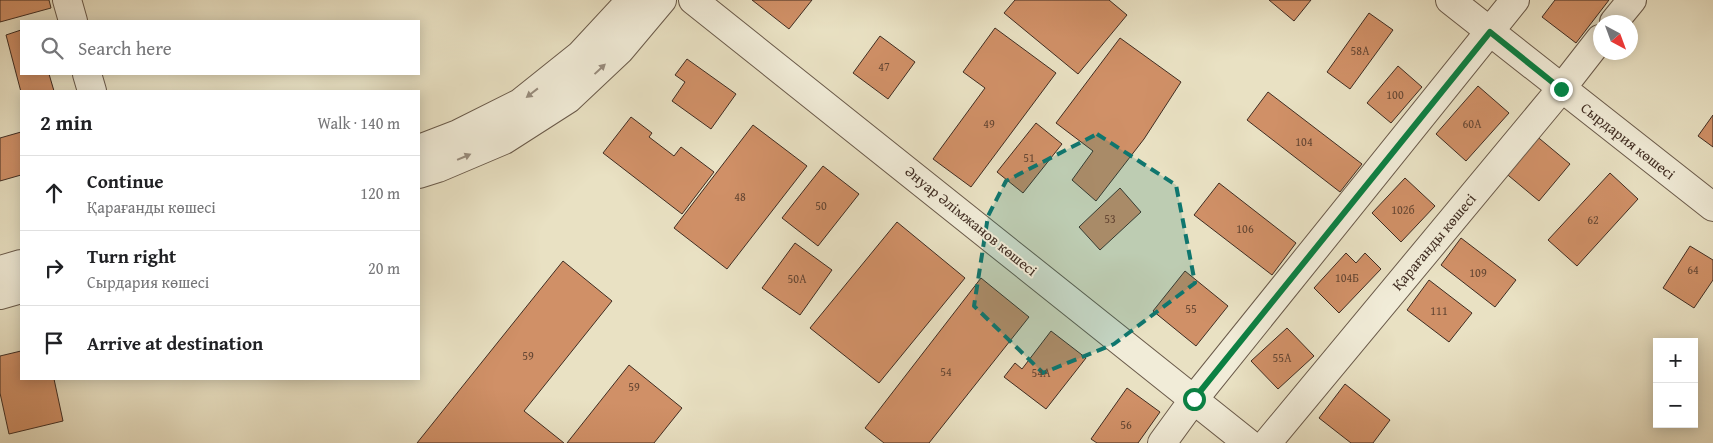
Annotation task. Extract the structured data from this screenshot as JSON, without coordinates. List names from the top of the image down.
{
  "streets": {
    "street": ["Сырдария көшесі", "Әнуар Әлімжанов көшесі", "Қарағанды көшесі"]
  },
  "crossings": [
    ["Сырдария көшесі", "Қарағанды көшесі"]
  ],
  "house_numbers": [
    "58А",
    "47",
    "100",
    "49",
    "60А",
    "104",
    "51",
    "48",
    "50",
    "102б",
    "53",
    "62",
    "106",
    "64",
    "109",
    "104Б",
    "50А",
    "55",
    "111",
    "59",
    "55А",
    "54",
    "54А",
    "59",
    "56"
  ],
  "north": "bottom right",
  "page": {
    "search": "Search here",
    "heading": ["2 min", "Walk · 140 m"],
    "list": [
      ["Continue", "Қарағанды көшесі", "120 m"],
      ["Turn right", "Сырдария көшесі", "20 m"],
      "Arrive at destination"
    ],
    "map_buttons": ["+", "−"]
  }
}
